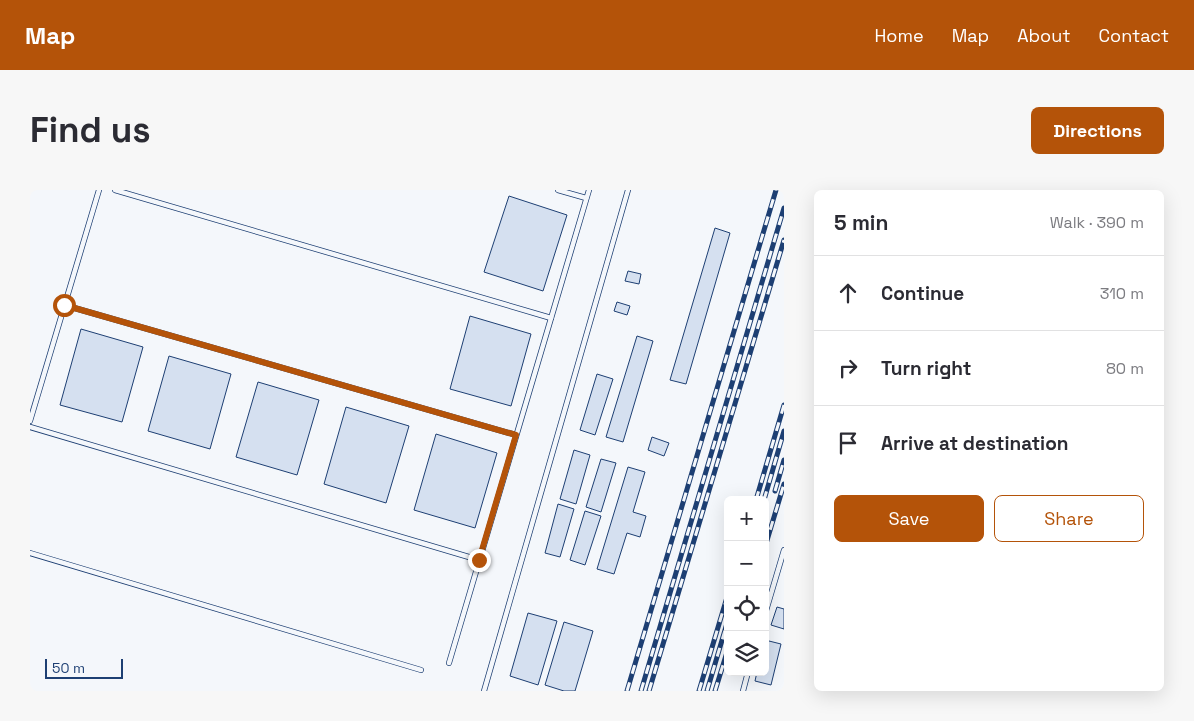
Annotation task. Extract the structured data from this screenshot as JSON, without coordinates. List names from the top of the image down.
{
  "scale_bar": "50 m",
  "page": {
    "header": "Map",
    "nav": [
      "Home",
      "Map",
      "About",
      "Contact"
    ],
    "buttons": [
      "Directions",
      ["Save", "Share"]
    ],
    "title": "Find us",
    "heading": ["5 min", "Walk · 390 m"],
    "list": [
      ["Continue", "310 m"],
      ["Turn right", "80 m"],
      "Arrive at destination"
    ],
    "map_buttons": ["+", "−"],
    "scale": "50 m"
  }
}
